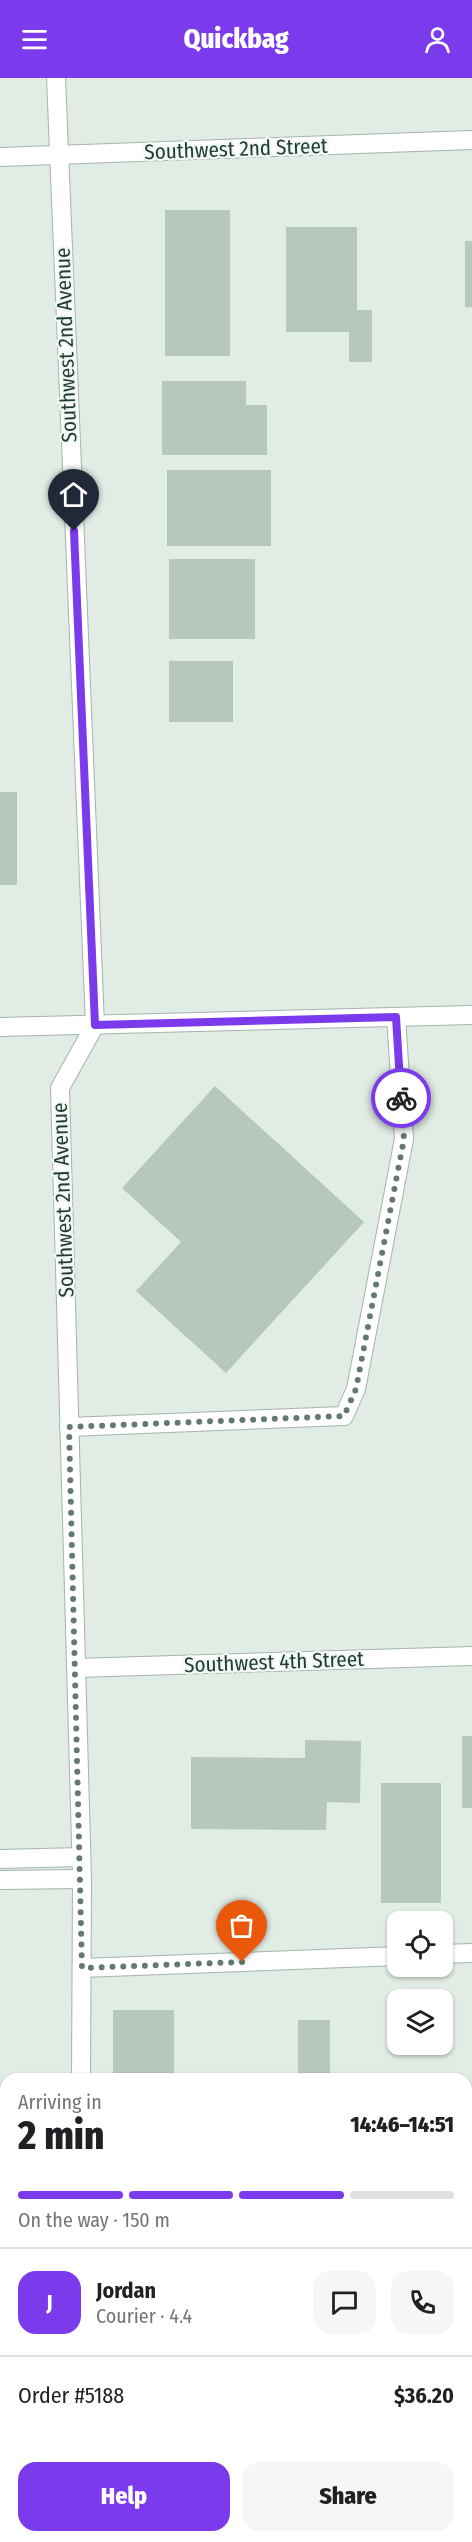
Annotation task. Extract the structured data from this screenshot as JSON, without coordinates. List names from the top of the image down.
{
  "streets": {
    "street": ["Southwest 2nd Street", "Southwest 2nd Avenue", "Southwest 4th Street"]
  },
  "crossings": [
    ["Southwest 2nd Street", "Southwest 2nd Avenue"],
    ["Southwest 2nd Avenue", "Southwest 4th Street"]
  ],
  "page": {
    "header": "Quickbag",
    "heading": ["2 min", "Arriving in", "14:46–14:51"],
    "panel": [
      "Jordan",
      "Courier · 4.4",
      "Order #5188",
      "$36.20"
    ],
    "bar": "On the way · 150 m",
    "round": "J",
    "buttons": ["Help", "Share"]
  }
}
